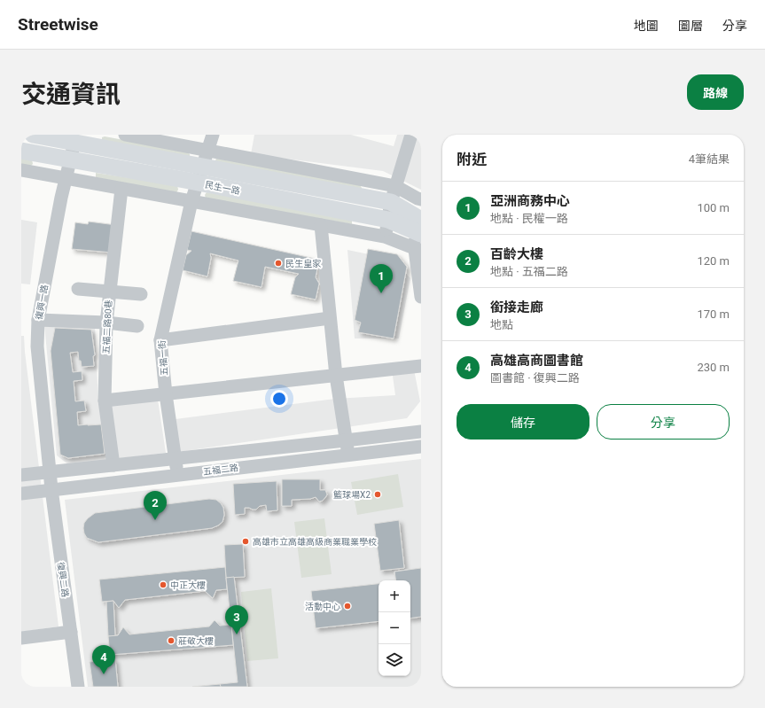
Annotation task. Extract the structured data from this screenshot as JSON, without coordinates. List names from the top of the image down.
{
  "streets": {
    "main road": ["民生一路"],
    "street": [
      "復興一路",
      "五福二路80巷",
      "五福一街",
      "五福二路",
      "復興二路"
    ]
  },
  "crossings": [
    ["民生一路", "復興一路"],
    ["民生一路", "五福一街"],
    ["復興一路", "五福二路"],
    ["復興一路", "復興二路"],
    ["五福二路80巷", "五福二路"],
    ["五福一街", "五福二路"],
    ["五福二路", "復興二路"]
  ],
  "places": [
    "民生皇家",
    "籃球場X2",
    "高雄市立高雄高級商業職業學校",
    "中正大樓",
    "活動中心",
    "莊敬大樓"
  ],
  "page": {
    "header": "Streetwise",
    "nav": ["地圖", "圖層", "分享"],
    "title": "交通資訊",
    "buttons": [
      "路線",
      ["儲存", "分享"]
    ],
    "heading": ["附近", "4筆結果"],
    "list": [
      {
        "mark": "1",
        "name": "亞洲商務中心",
        "note": "地點 · 民權一路",
        "value": "100 m"
      },
      {
        "mark": "2",
        "name": "百齡大樓",
        "note": "地點 · 五福二路",
        "value": "120 m"
      },
      {
        "mark": "3",
        "name": "銜接走廊",
        "note": "地點",
        "value": "170 m"
      },
      {
        "mark": "4",
        "name": "高雄高商圖書館",
        "note": "圖書館 · 復興二路",
        "value": "230 m"
      }
    ],
    "pins": [
      "1",
      "2",
      "3",
      "4"
    ],
    "map_buttons": ["+", "−"]
  }
}
